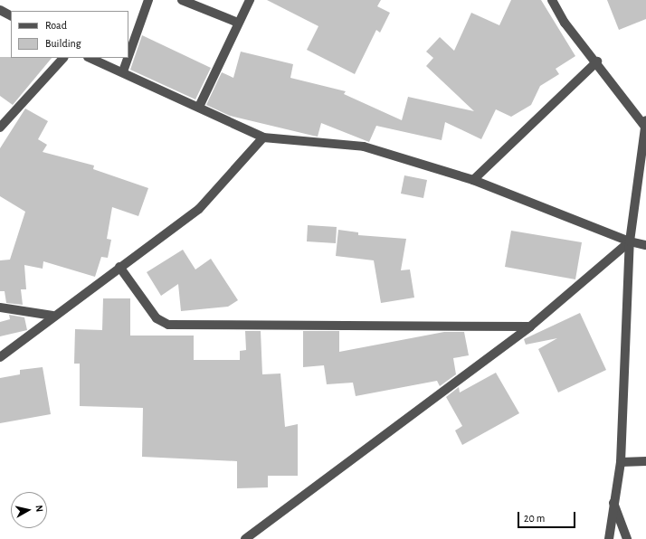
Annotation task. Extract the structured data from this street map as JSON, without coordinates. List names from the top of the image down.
{
  "legend": ["Road", "Building"],
  "scale_bar": "20 m",
  "north": "right"
}
